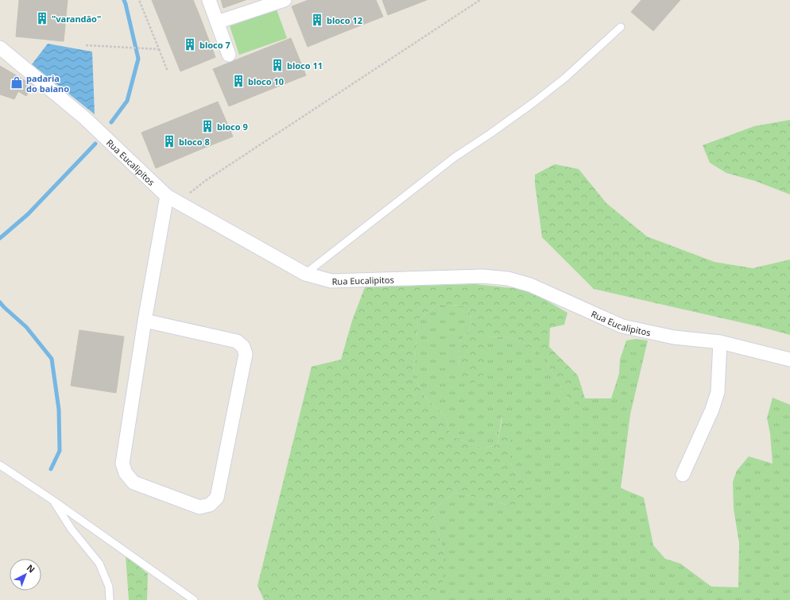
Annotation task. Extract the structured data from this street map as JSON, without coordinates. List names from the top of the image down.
{
  "streets": {
    "street": ["Rua Eucalipitos"]
  },
  "places": {
    "building": [
      "\"varandão\"",
      "bloco 12",
      "bloco 7",
      "bloco 11",
      "bloco 10",
      "bloco 9",
      "bloco 8"
    ],
    "shop": ["padaria do baiano"]
  },
  "north": "top right"
}
